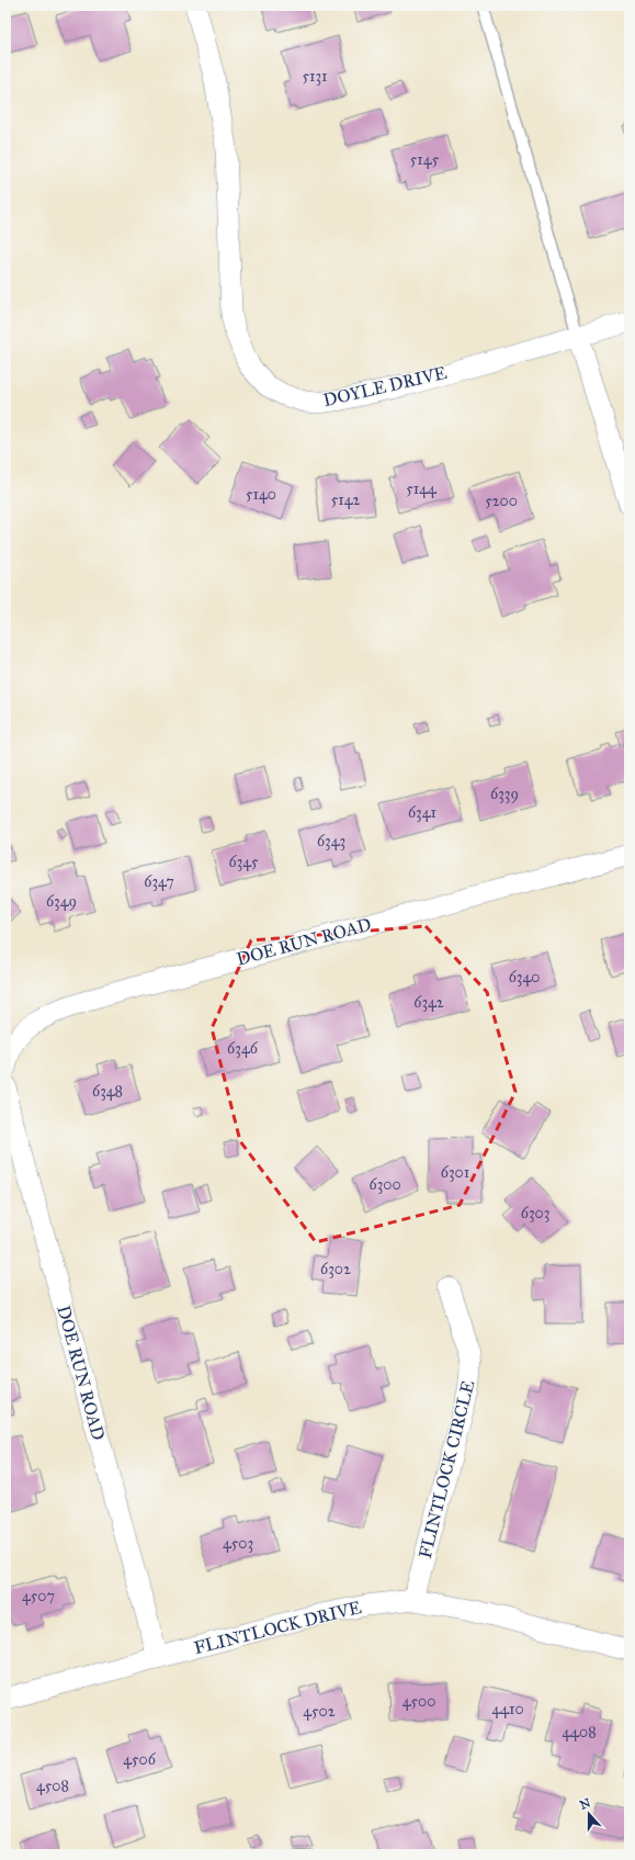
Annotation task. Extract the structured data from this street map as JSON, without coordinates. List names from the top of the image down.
{
  "streets": {
    "street": [
      "DOYLE DRIVE",
      "DOE RUN ROAD",
      "FLINTLOCK CIRCLE",
      "FLINTLOCK DRIVE"
    ]
  },
  "crossings": [
    ["DOE RUN ROAD", "FLINTLOCK DRIVE"],
    ["FLINTLOCK CIRCLE", "FLINTLOCK DRIVE"]
  ],
  "house_numbers": [
    "5131",
    "5145",
    "5144",
    "5140",
    "5142",
    "5200",
    "6339",
    "6341",
    "6343",
    "6345",
    "6347",
    "6349",
    "6340",
    "6342",
    "6346",
    "6348",
    "6301",
    "6300",
    "6303",
    "6302",
    "4503",
    "4507",
    "4500",
    "4410",
    "4502",
    "4408",
    "4506",
    "4508"
  ],
  "north": "top"
}
